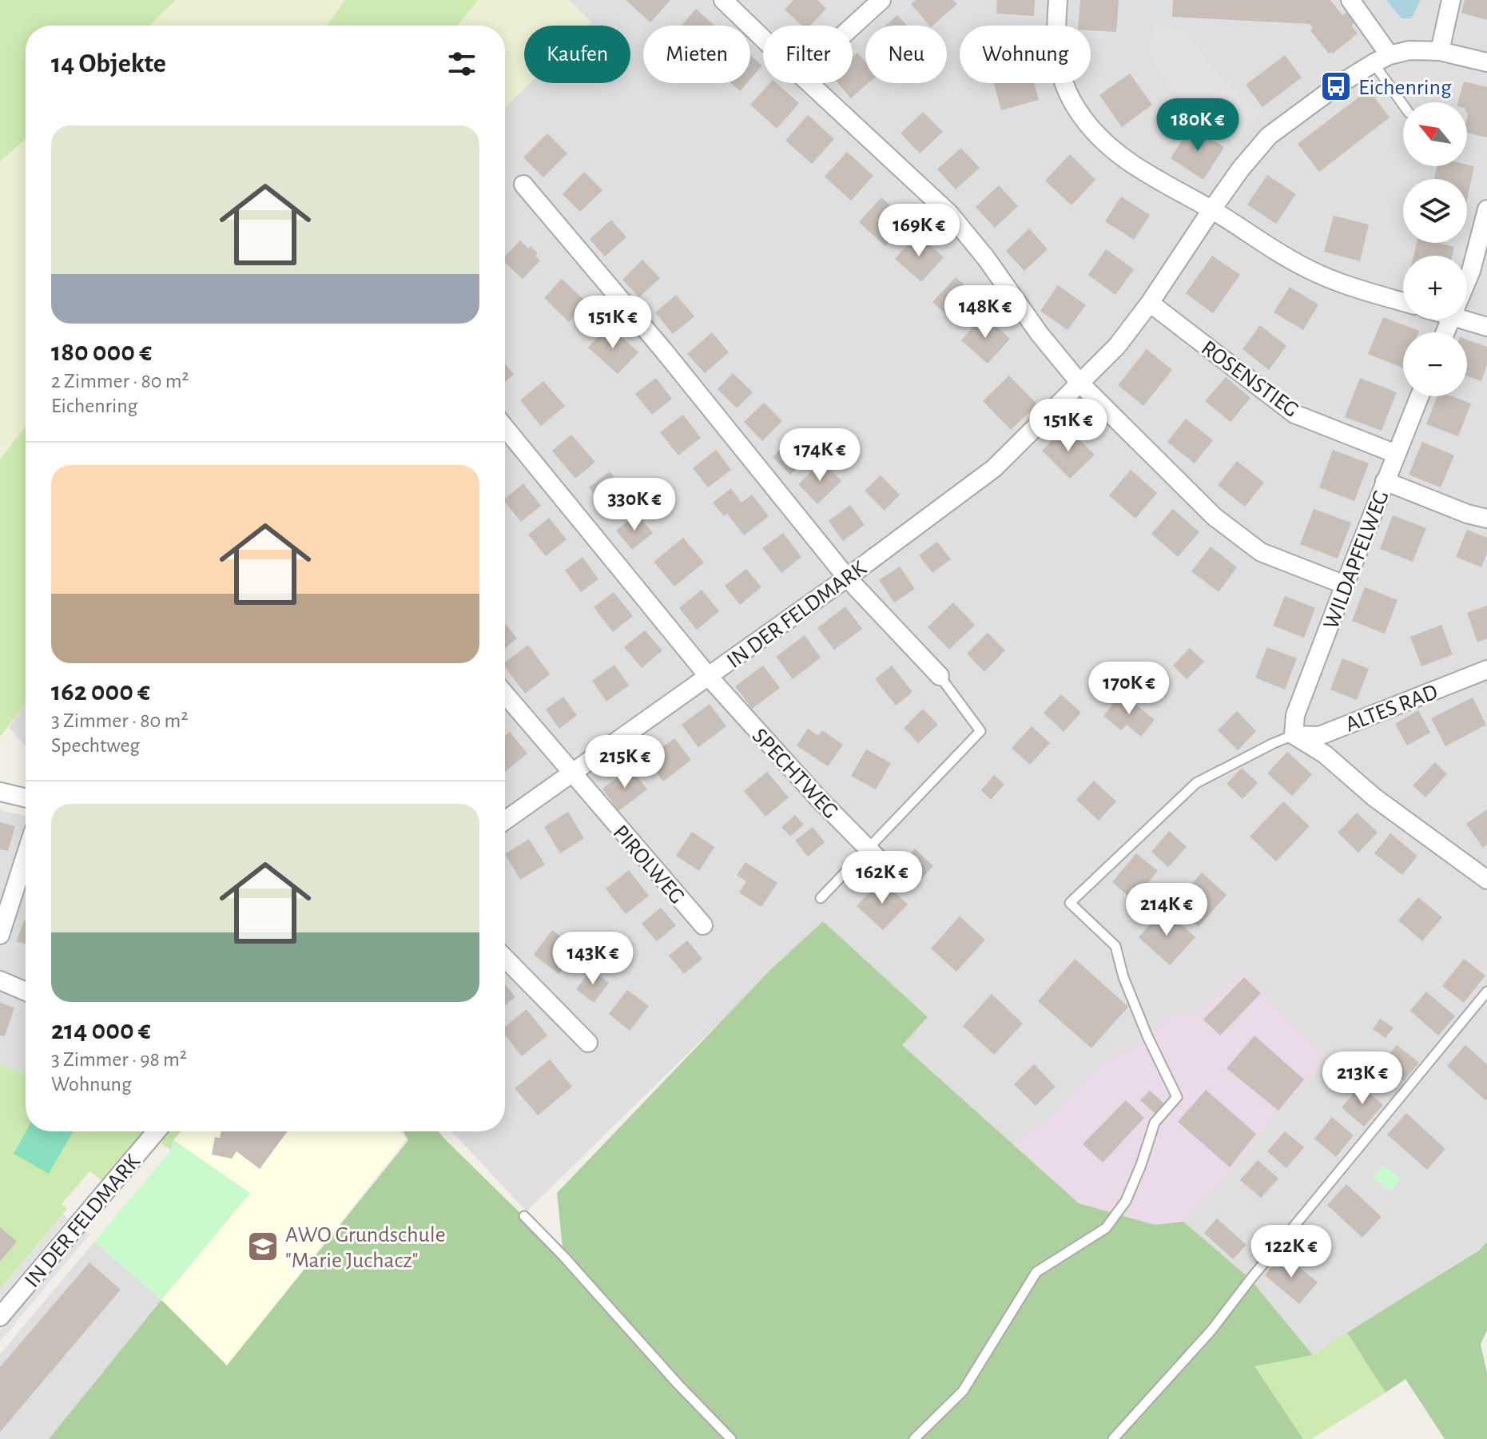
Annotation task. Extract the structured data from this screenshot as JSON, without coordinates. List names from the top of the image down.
{
  "streets": {
    "street": [
      "ROSENSTIEG",
      "WILDAPFELWEG",
      "IN DER FELDMARK",
      "ALTES RAD",
      "SPECHTWEG",
      "PIROLWEG"
    ]
  },
  "crossings": [
    ["ROSENSTIEG", "WILDAPFELWEG"],
    ["ROSENSTIEG", "IN DER FELDMARK"],
    ["WILDAPFELWEG", "ALTES RAD"],
    ["IN DER FELDMARK", "SPECHTWEG"],
    ["IN DER FELDMARK", "PIROLWEG"]
  ],
  "places": {
    "bus stop": ["Eichenring"],
    "school or university": ["AWO Grundschule \"Marie Juchacz\""]
  },
  "north": "top left",
  "page": {
    "chip": [
      "Kaufen",
      "Mieten",
      "Filter",
      "Neu",
      "Wohnung"
    ],
    "heading": "14 Objekte",
    "price": [
      "180K €",
      "169K €",
      "148K €",
      "151K €",
      "151K €",
      "174K €",
      "330K €",
      "170K €",
      "215K €",
      "162K €",
      "214K €",
      "143K €",
      "213K €",
      "122K €"
    ],
    "map_buttons": ["+", "−"],
    "list": [
      {
        "name": "180 000 €",
        "note": "2 Zimmer · 80 m² · Eichenring"
      },
      {
        "name": "162 000 €",
        "note": "3 Zimmer · 80 m² · Spechtweg"
      },
      {
        "name": "214 000 €",
        "note": "3 Zimmer · 98 m² · Wohnung"
      }
    ]
  }
}
